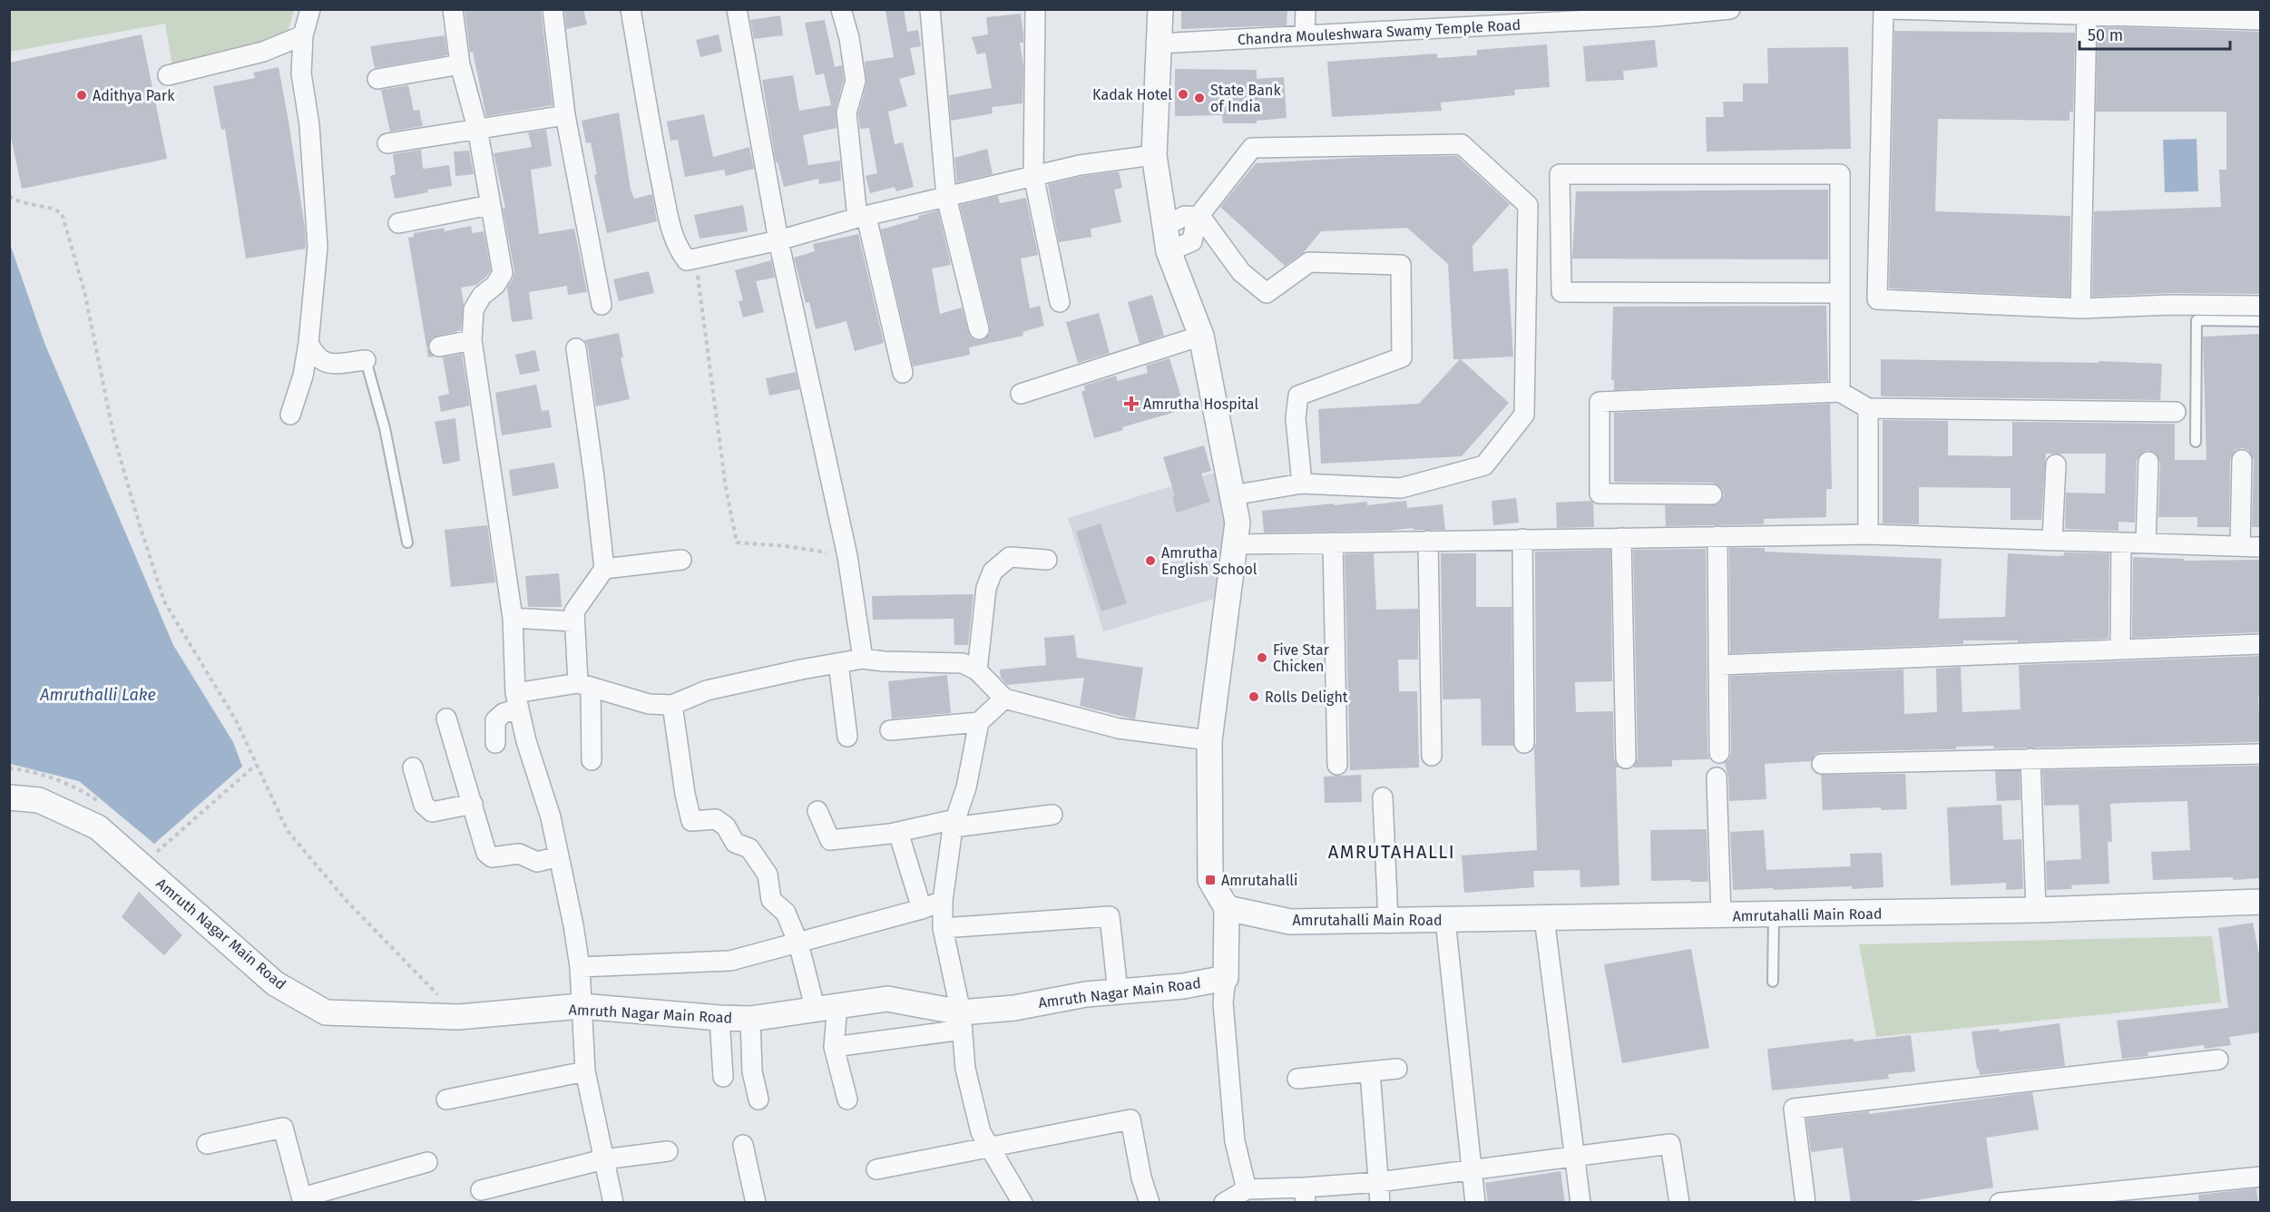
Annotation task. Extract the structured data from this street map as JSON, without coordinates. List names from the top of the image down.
{
  "streets": {
    "street": ["Chandra Mouleshwara Swamy Temple Road", "Amrutahalli Main Road", "Amruth Nagar Main Road"]
  },
  "districts": ["AMRUTAHALLI"],
  "water": ["Amruthalli Lake"],
  "places": {
    "other": [
      "Kadak Hotel",
      "Adithya Park",
      "State Bank of India",
      "Amrutha English School",
      "Five Star Chicken",
      "Rolls Delight"
    ],
    "health": ["Amrutha Hospital"],
    "transit": ["Amrutahalli"]
  },
  "scale_bar": "50 m"
}
